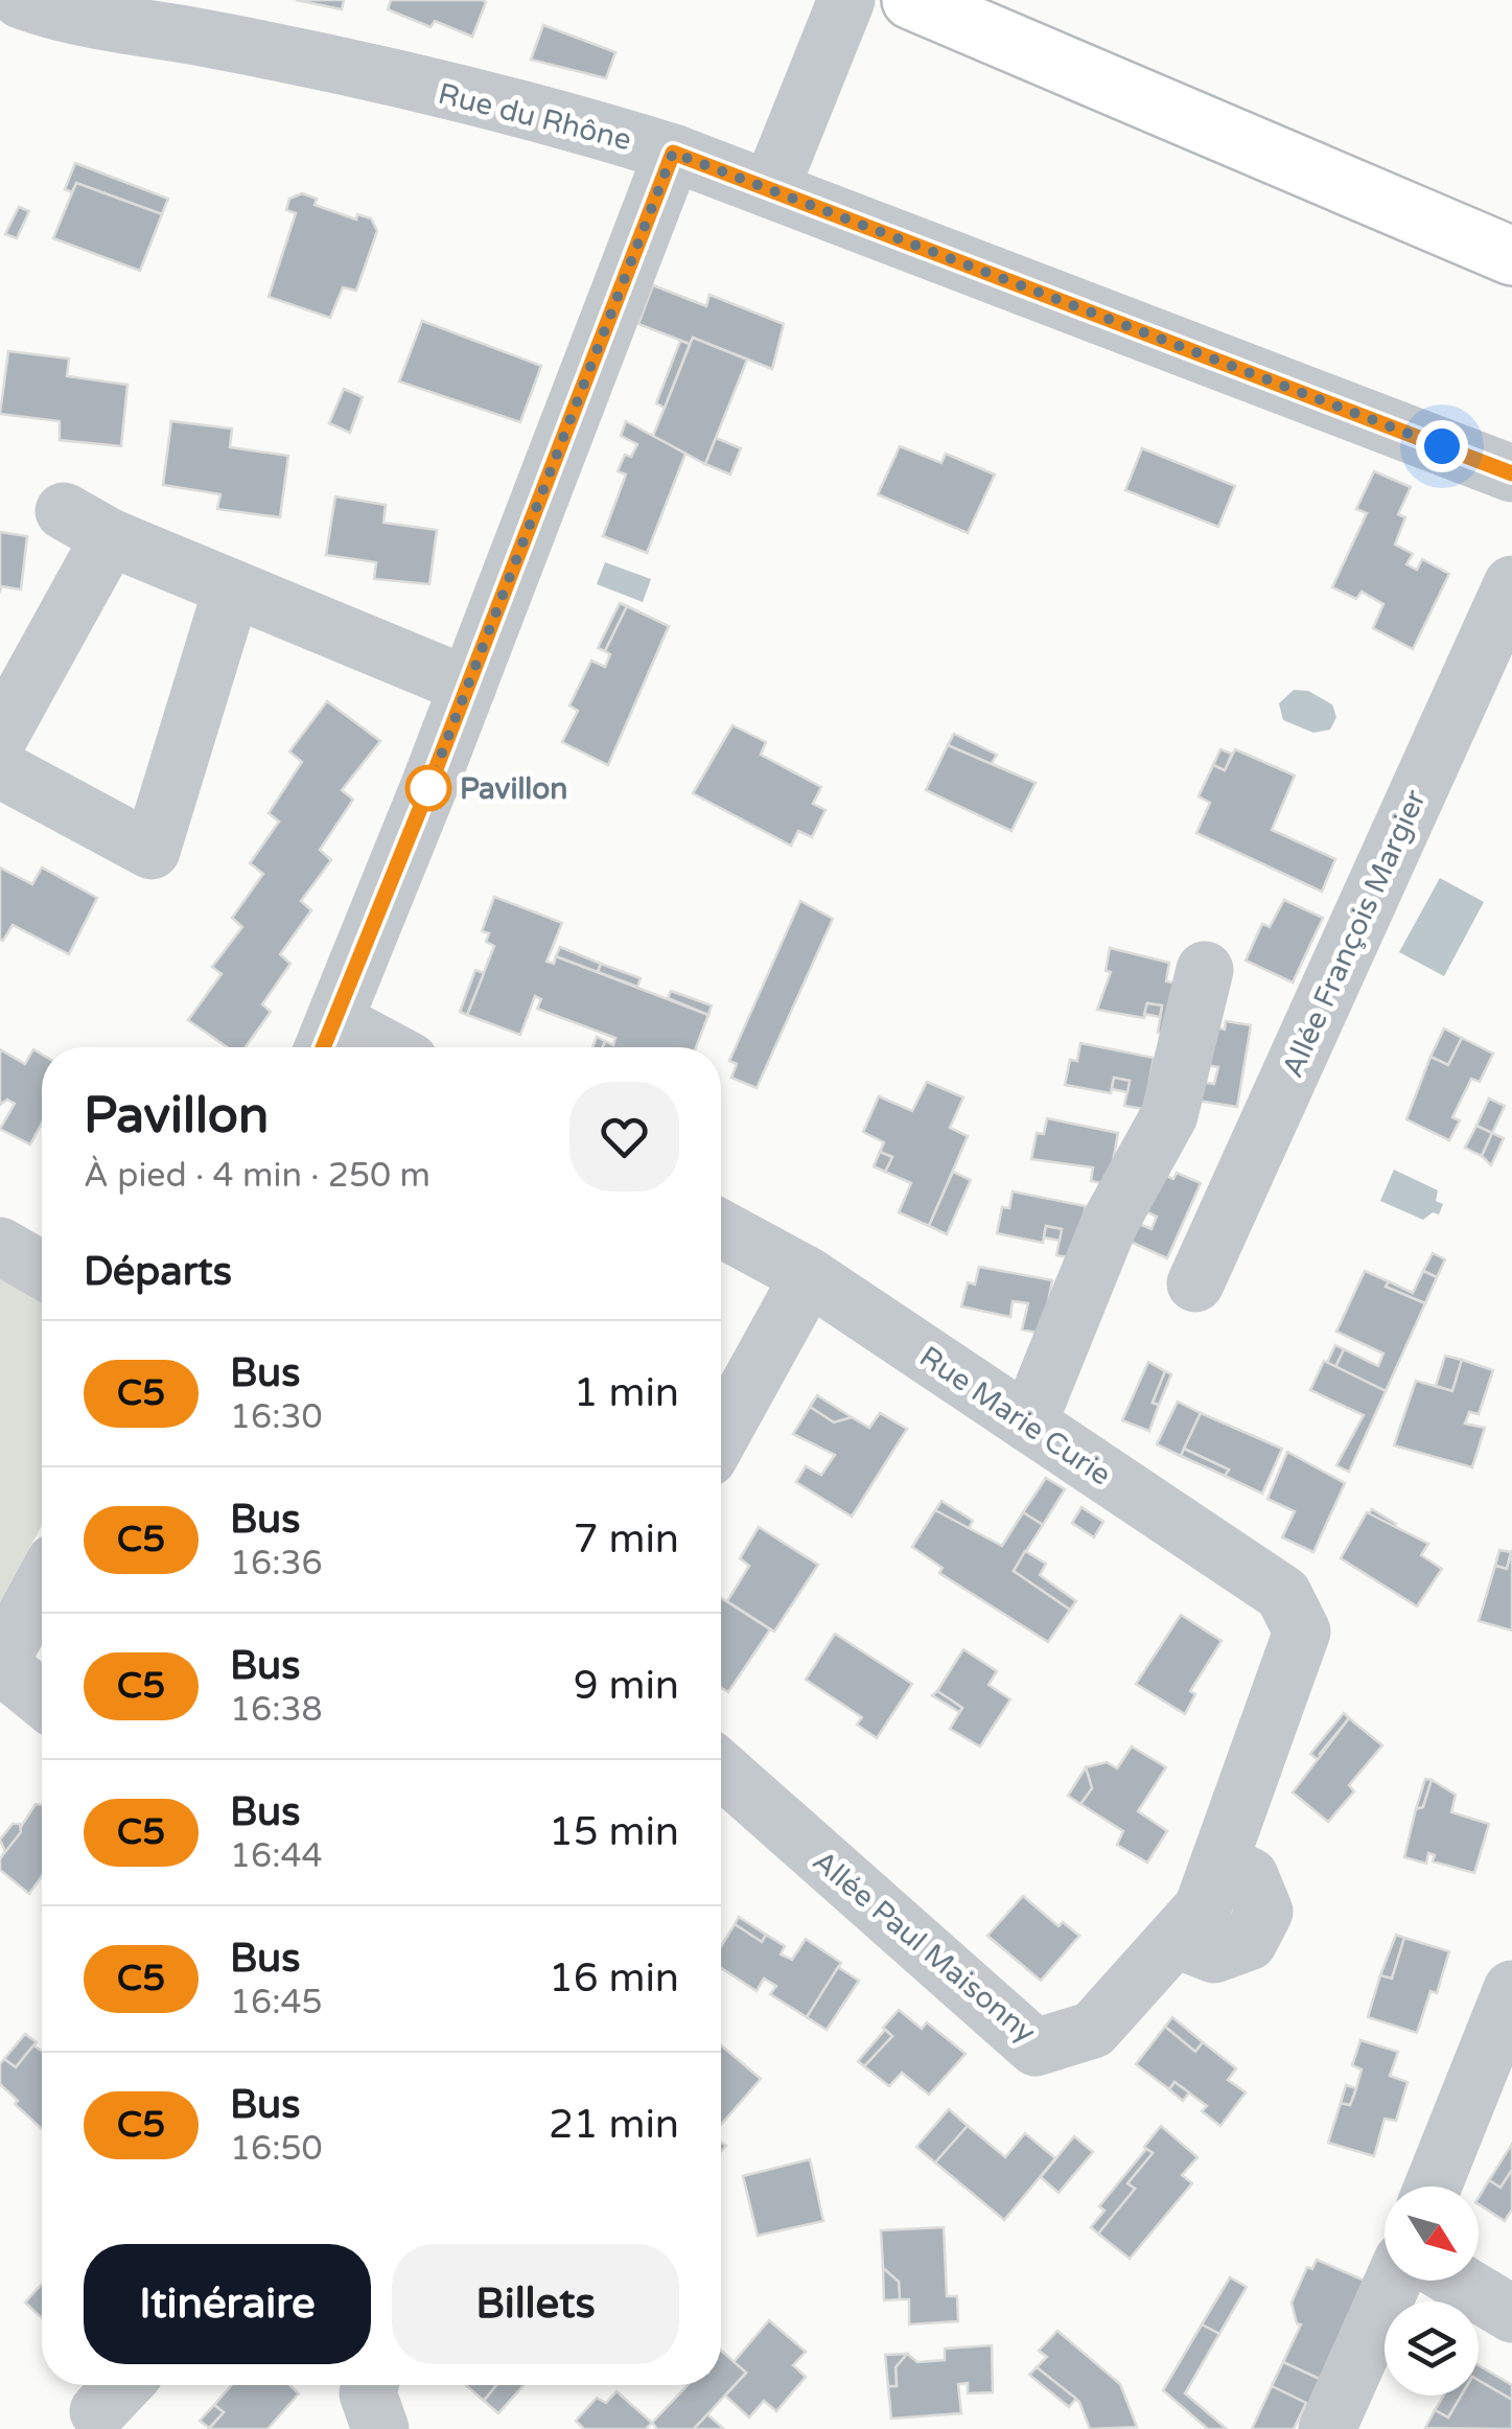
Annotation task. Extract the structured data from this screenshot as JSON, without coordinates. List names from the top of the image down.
{
  "streets": {
    "street": [
      "Rue du Rhône",
      "Allée François Margier",
      "Rue Marie Curie",
      "Allée Paul Maisonny"
    ]
  },
  "crossings": [
    ["Rue Marie Curie", "Allée Paul Maisonny"]
  ],
  "places": ["Pavillon"],
  "lines": ["bus line C5"],
  "north": "bottom right",
  "page": {
    "heading": [
      ["Pavillon", "À pied · 4 min · 250 m"],
      "Départs"
    ],
    "list": [
      {
        "mark": "C5",
        "name": "Bus",
        "note": "16:30",
        "value": "1 min"
      },
      {
        "mark": "C5",
        "name": "Bus",
        "note": "16:36",
        "value": "7 min"
      },
      {
        "mark": "C5",
        "name": "Bus",
        "note": "16:38",
        "value": "9 min"
      },
      {
        "mark": "C5",
        "name": "Bus",
        "note": "16:44",
        "value": "15 min"
      },
      {
        "mark": "C5",
        "name": "Bus",
        "note": "16:45",
        "value": "16 min"
      },
      {
        "mark": "C5",
        "name": "Bus",
        "note": "16:50",
        "value": "21 min"
      }
    ],
    "buttons": ["Itinéraire", "Billets"]
  }
}
